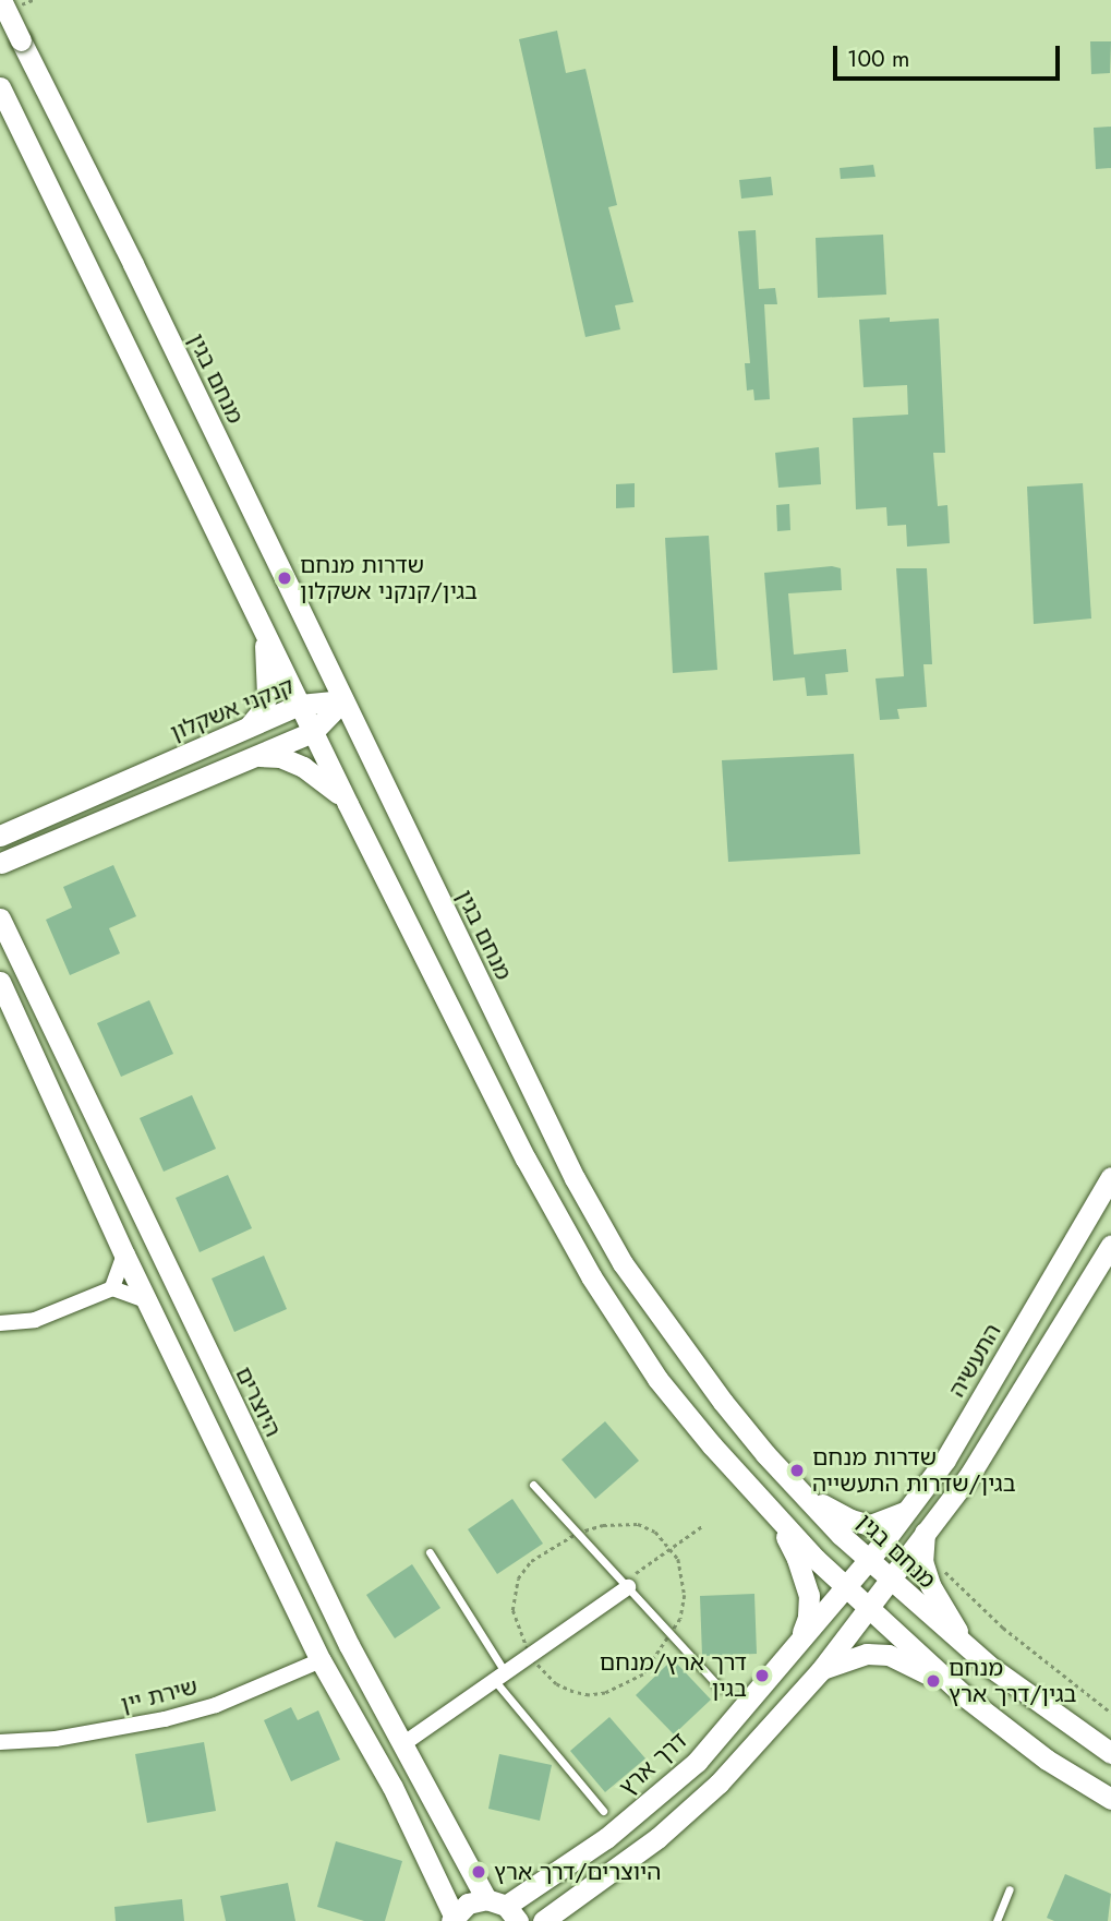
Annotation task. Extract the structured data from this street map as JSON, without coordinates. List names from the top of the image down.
{
  "streets": {
    "main road": [
      "מנחם בגין",
      "קנקני אשקלון",
      "התעשיה",
      "היוצרים",
      "דרך ארץ"
    ],
    "street": ["שירת יין"]
  },
  "crossings": [
    ["מנחם בגין", "קנקני אשקלון"],
    ["מנחם בגין", "התעשיה"],
    ["מנחם בגין", "דרך ארץ"],
    ["התעשיה", "דרך ארץ"],
    ["היוצרים", "דרך ארץ"]
  ],
  "places": [
    "שדרות מנחם בגין/קנקני אשקלון",
    "שדרות מנחם בגין/שדרות התעשייה",
    "דרך ארץ/מנחם בגין",
    "מנחם בגין/דרך ארץ",
    "היוצרים/דרך ארץ"
  ],
  "scale_bar": "100 m"
}
